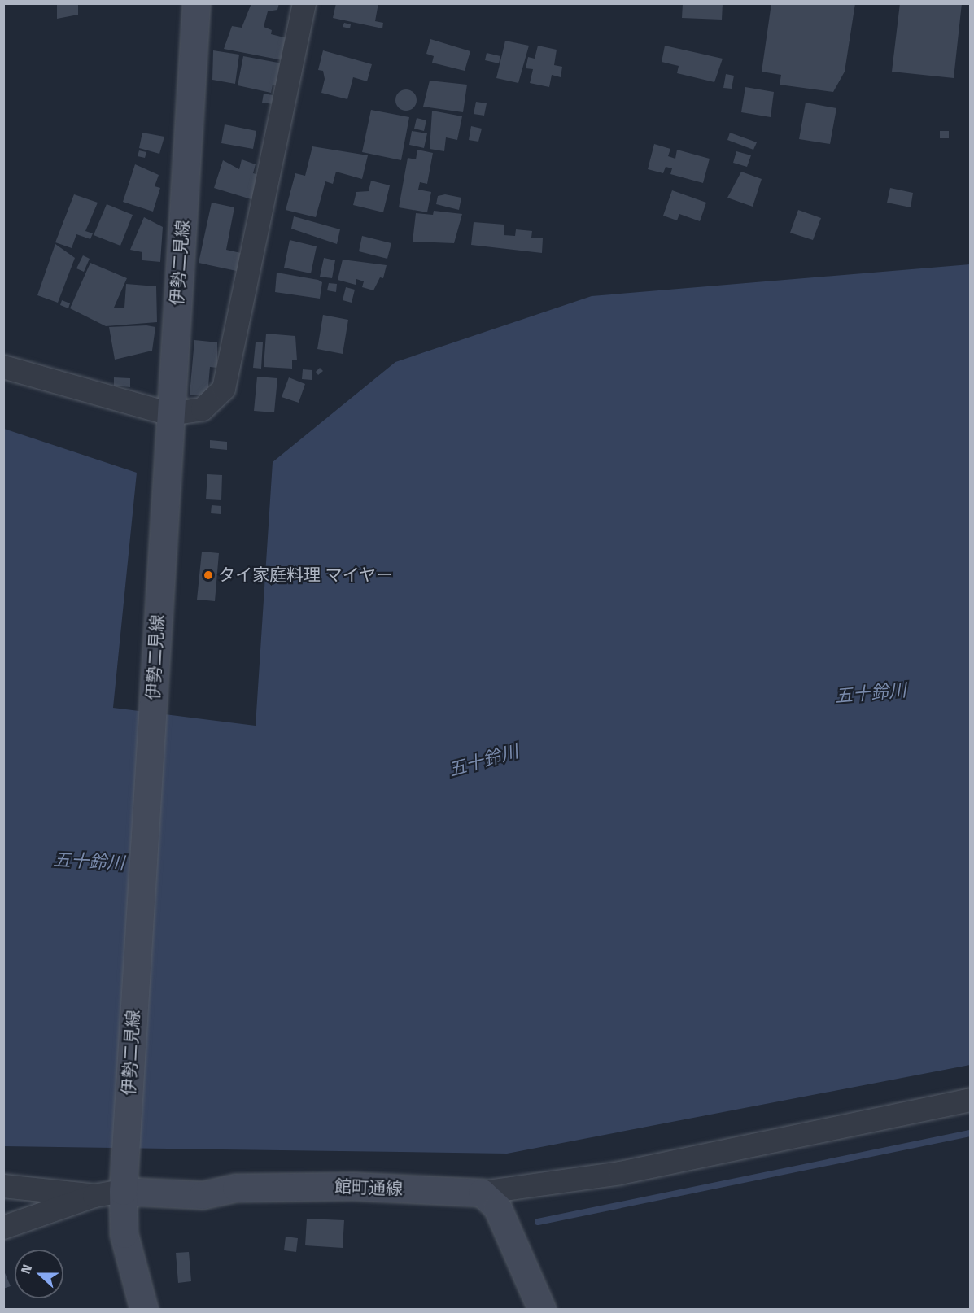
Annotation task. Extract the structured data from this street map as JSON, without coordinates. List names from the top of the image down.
{
  "streets": {
    "main road": ["伊勢二見線", "館町通線"]
  },
  "crossings": [
    ["伊勢二見線", "館町通線"]
  ],
  "water": ["五十鈴川"],
  "places": ["タイ家庭料理 マイヤー"],
  "north": "left"
}
